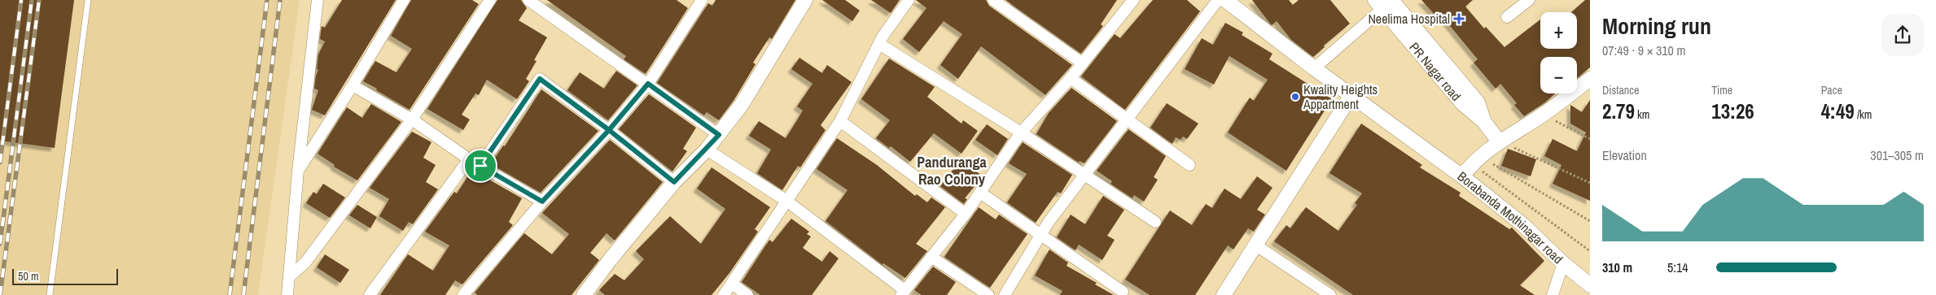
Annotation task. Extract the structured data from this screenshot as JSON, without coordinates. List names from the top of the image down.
{
  "streets": {
    "street": ["PR Nagar road", "Borabanda Mothinagar road"]
  },
  "crossings": [
    ["PR Nagar road", "Borabanda Mothinagar road"]
  ],
  "districts": ["Panduranga Rao Colony"],
  "places": {
    "health": ["Neelima Hospital"],
    "other": ["Kwality Heights Appartment"]
  },
  "scale_bar": "50 m",
  "page": {
    "heading": ["Morning run", "07:49 · 9 × 310 m"],
    "map_buttons": ["+", "−"],
    "stats": [
      ["Distance", "2.79 km"],
      ["Time", "13:26"],
      ["Pace", "4:49 /km"]
    ],
    "chart": ["Elevation", "301–305 m"],
    "list": [
      {
        "name": "310 m",
        "note": "5:14"
      }
    ],
    "scale": "50 m"
  }
}
